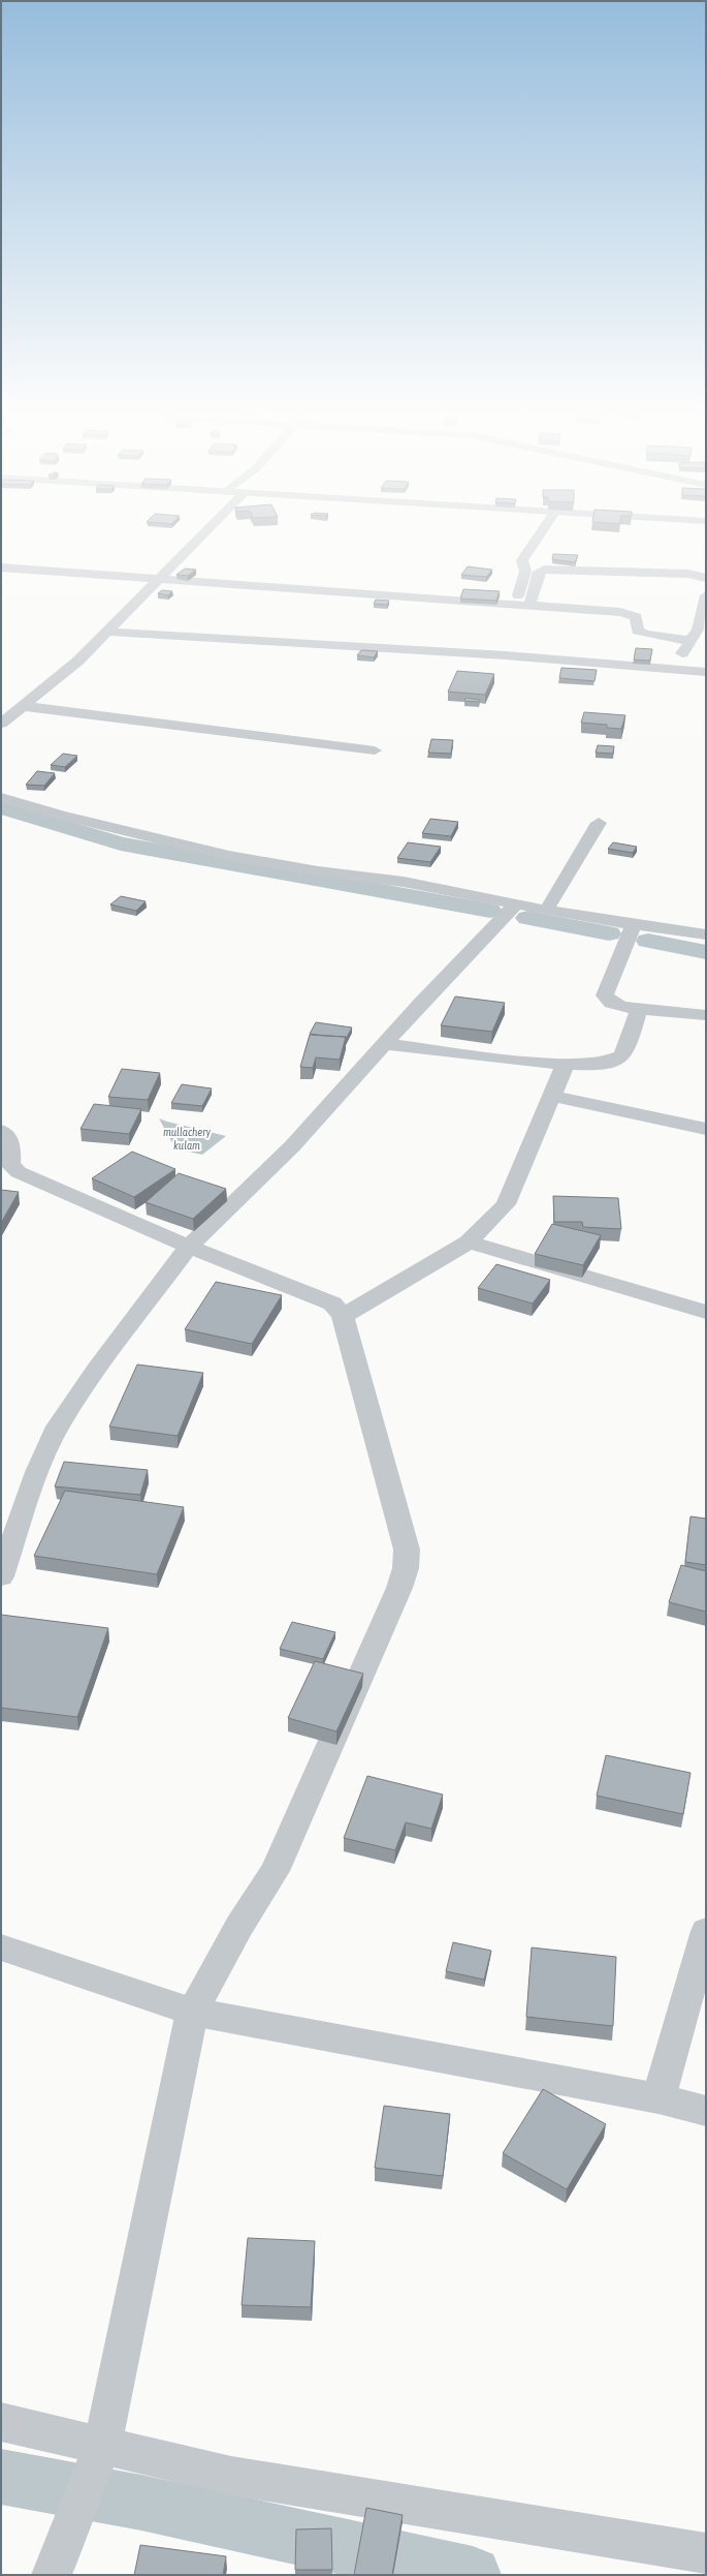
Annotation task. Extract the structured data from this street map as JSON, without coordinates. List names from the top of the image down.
{
  "water": ["mullachery kulam"]
}
